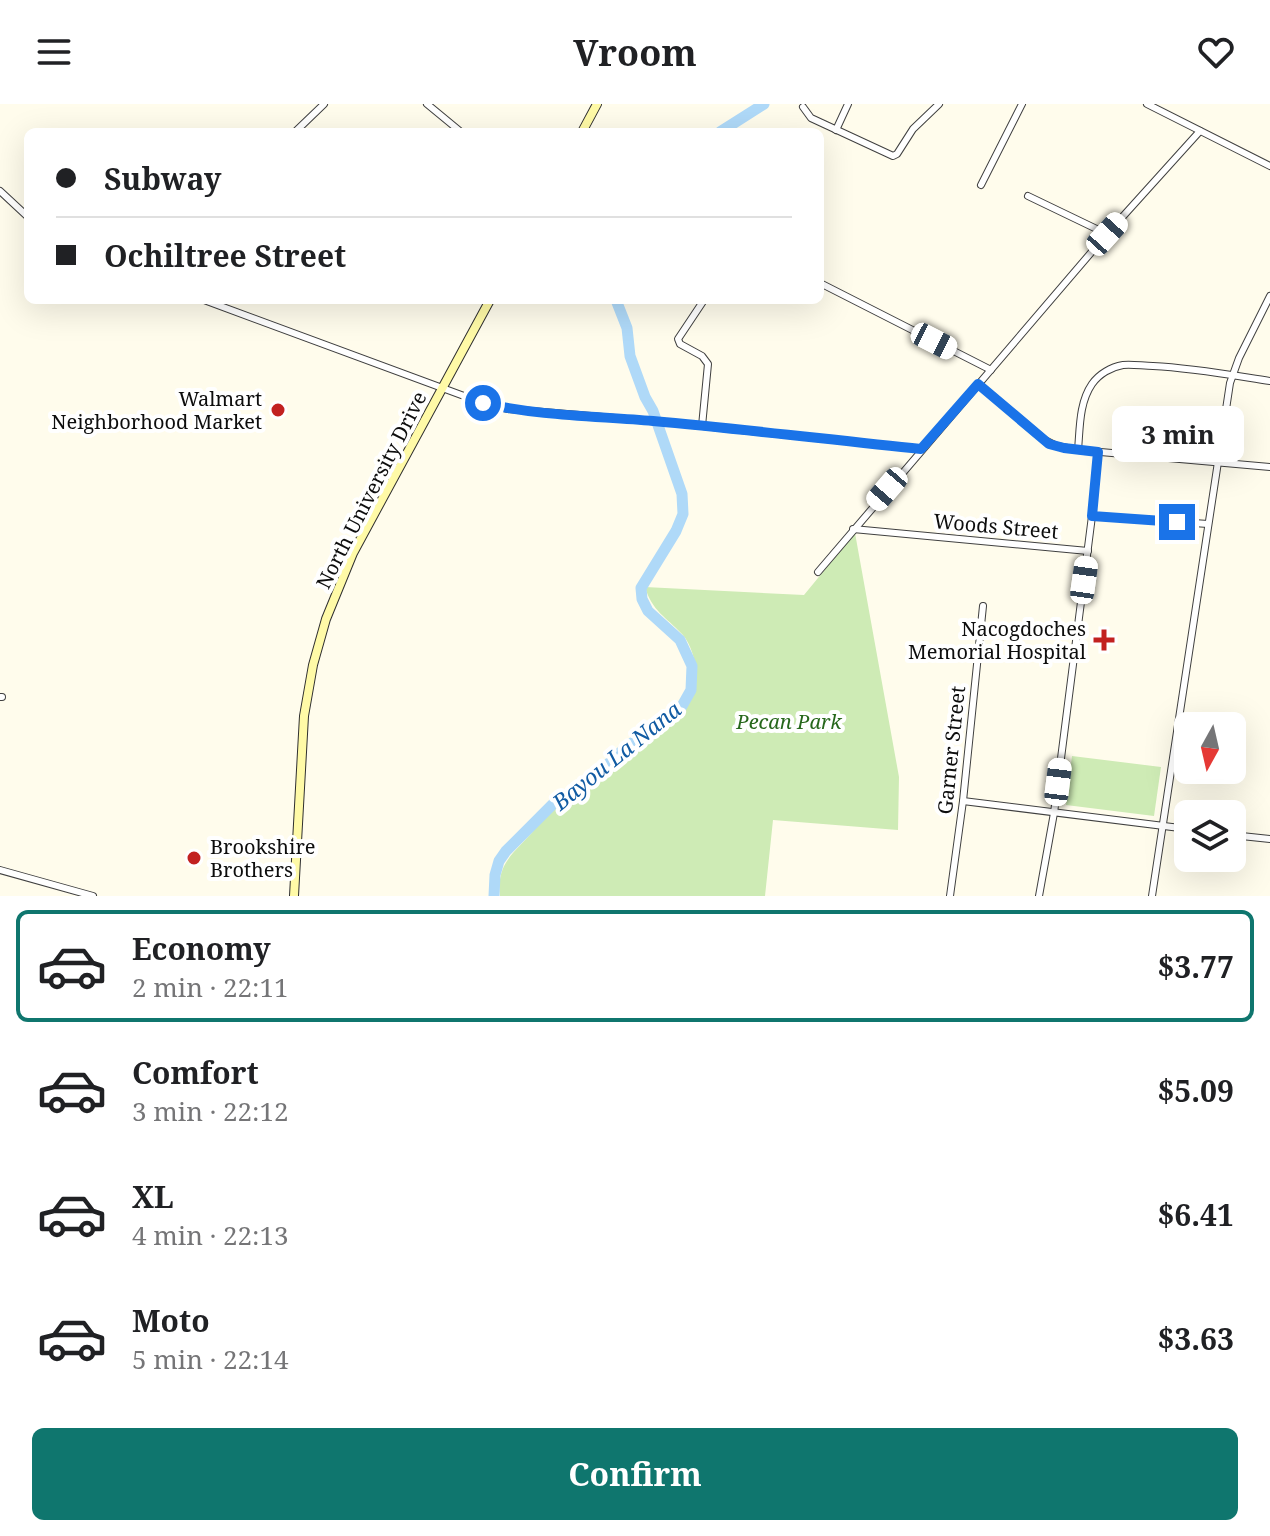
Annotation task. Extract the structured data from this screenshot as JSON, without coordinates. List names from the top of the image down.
{
  "streets": {
    "main road": ["North University Drive"],
    "street": ["Woods Street", "Garner Street"]
  },
  "water": ["Bayou La Nana"],
  "parks": ["Pecan Park"],
  "places": {
    "other": ["Walmart Neighborhood Market", "Brookshire Brothers"],
    "health": ["Nacogdoches Memorial Hospital"]
  },
  "north": "bottom",
  "page": {
    "header": "Vroom",
    "banner": ["Subway", "Ochiltree Street"],
    "bubble": "3 min",
    "list": [
      {
        "name": "Economy",
        "note": "2 min · 22:11",
        "value": "$3.77"
      },
      {
        "name": "Comfort",
        "note": "3 min · 22:12",
        "value": "$5.09"
      },
      {
        "name": "XL",
        "note": "4 min · 22:13",
        "value": "$6.41"
      },
      {
        "name": "Moto",
        "note": "5 min · 22:14",
        "value": "$3.63"
      }
    ],
    "buttons": "Confirm"
  }
}
